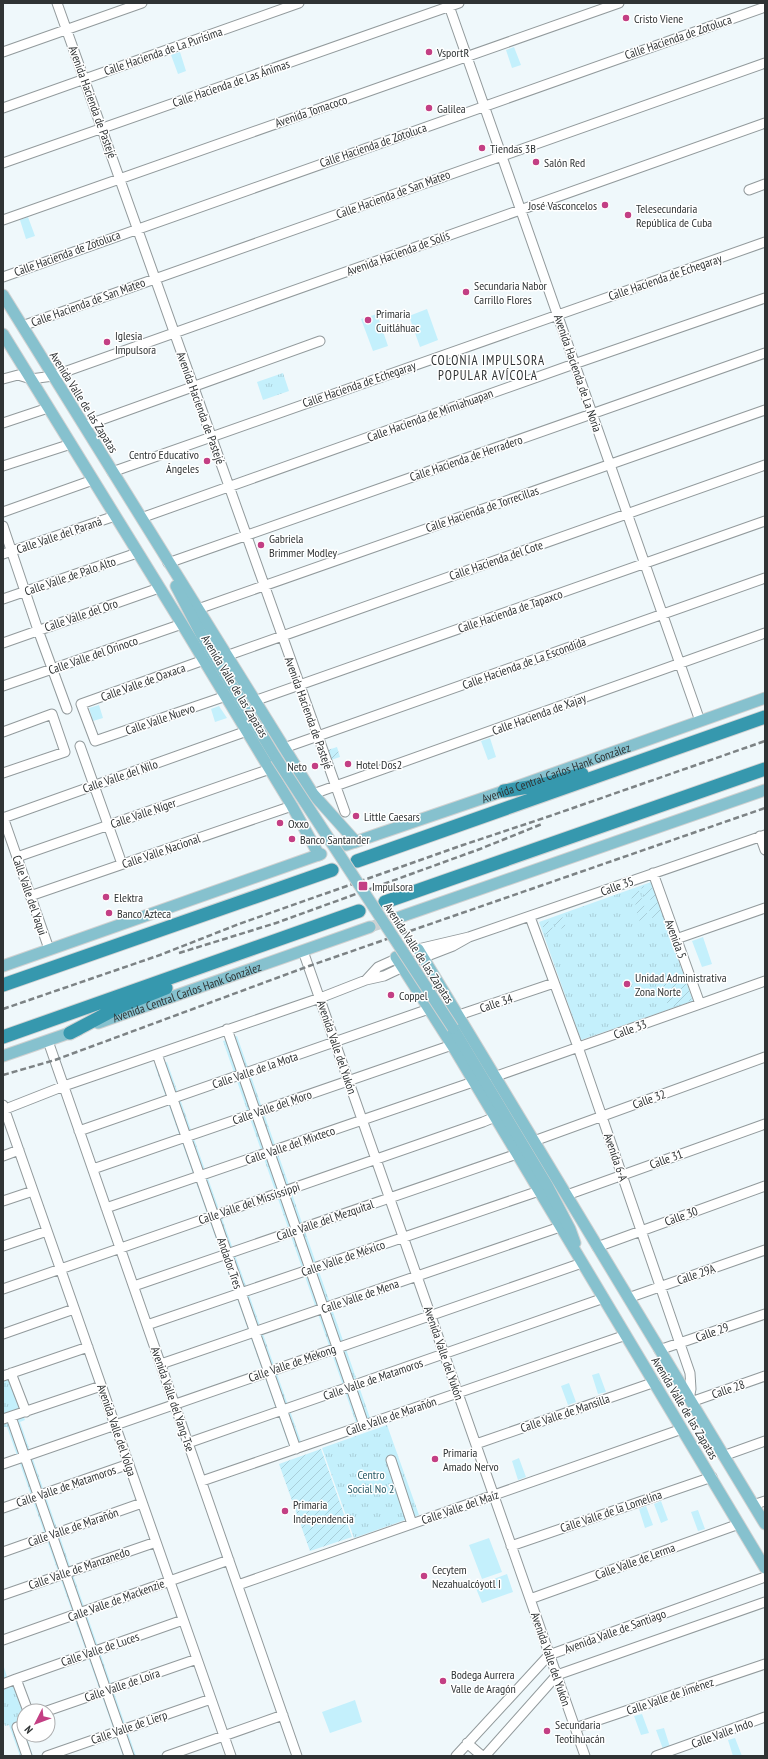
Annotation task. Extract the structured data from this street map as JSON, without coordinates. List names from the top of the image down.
{
  "streets": {
    "highway": ["Avenida Central Carlos Hank González"],
    "main road": ["Avenida Valle de las Zapatas"],
    "street": [
      "Calle Hacienda de Zotoluca",
      "Calle Hacienda de La Purísima",
      "Calle Hacienda de Las Ánimas",
      "Avenida Hacienda de Pastejé",
      "Avenida Tomacoco",
      "Calle Hacienda de San Mateo",
      "Avenida Hacienda de Solís",
      "Calle Hacienda de Echegaray",
      "Avenida Hacienda de La Noria",
      "Calle Hacienda de Mimiahuapan",
      "Calle Hacienda de Herradero",
      "Calle Hacienda de Torrecillas",
      "Calle Valle del Paraná",
      "Calle Hacienda del Cote",
      "Calle Valle de Palo Alto",
      "Calle Hacienda de Tapaxco",
      "Calle Valle del Oro",
      "Calle Valle del Orinoco",
      "Calle Hacienda de La Escondida",
      "Calle Valle de Oaxaca",
      "Calle Hacienda de Xajay",
      "Calle Valle Nuevo",
      "Calle Valle del Nilo",
      "Calle Valle Níger",
      "Calle Valle Nacional",
      "Calle 35",
      "Calle Valle del Yaqui",
      "Avenida 5",
      "Calle 34",
      "Calle 33",
      "Avenida Valle del Yukón",
      "Calle Valle de la Mota",
      "Calle 32",
      "Calle Valle del Moro",
      "Calle Valle del Mixteco",
      "Avenida 6-A",
      "Calle 31",
      "Calle Valle del Mississippi",
      "Calle 30",
      "Calle Valle del Mezquital",
      "Calle Valle de México",
      "Andador Tres",
      "Calle 29A",
      "Calle Valle de Mena",
      "Calle 29",
      "Calle Valle de Mekong",
      "Calle Valle de Matamoros",
      "Calle 28",
      "Avenida Valle del Yang-Tse",
      "Calle Valle de Mansilla",
      "Calle Valle de Marañón",
      "Avenida Valle del Volga",
      "Calle Valle del Maíz",
      "Calle Valle de la Lomelina",
      "Calle Valle de Lerma",
      "Calle Valle de Manzanedo",
      "Calle Valle de Mackenzie",
      "Avenida Valle de Santiago",
      "Calle Valle de Luces",
      "Calle Valle de Loira",
      "Calle Valle de Jiménez",
      "Calle Valle de Lierp",
      "Calle Valle Indo"
    ]
  },
  "crossings": [
    ["Calle Hacienda de Zotoluca", "Avenida Hacienda de Pastejé"],
    ["Calle Hacienda de Zotoluca", "Avenida Hacienda de La Noria"],
    ["Calle Hacienda de La Purísima", "Avenida Hacienda de Pastejé"],
    ["Calle Hacienda de Las Ánimas", "Avenida Hacienda de Pastejé"],
    ["Calle Hacienda de Las Ánimas", "Avenida Hacienda de La Noria"],
    ["Avenida Hacienda de Pastejé", "Avenida Tomacoco"],
    ["Avenida Hacienda de Pastejé", "Calle Hacienda de San Mateo"],
    ["Avenida Hacienda de Pastejé", "Avenida Hacienda de Solís"],
    ["Avenida Hacienda de Pastejé", "Calle Hacienda de Echegaray"],
    ["Avenida Hacienda de Pastejé", "Calle Hacienda de Mimiahuapan"],
    ["Avenida Hacienda de Pastejé", "Calle Hacienda de Herradero"],
    ["Avenida Hacienda de Pastejé", "Calle Hacienda de Torrecillas"],
    ["Avenida Hacienda de Pastejé", "Calle Hacienda del Cote"],
    ["Avenida Hacienda de Pastejé", "Calle Hacienda de Tapaxco"],
    ["Avenida Hacienda de Pastejé", "Calle Hacienda de La Escondida"],
    ["Avenida Hacienda de Pastejé", "Calle Hacienda de Xajay"],
    ["Avenida Tomacoco", "Avenida Hacienda de La Noria"],
    ["Calle Hacienda de San Mateo", "Avenida Hacienda de La Noria"],
    ["Calle Hacienda de San Mateo", "Avenida Valle de las Zapatas"],
    ["Avenida Hacienda de Solís", "Avenida Hacienda de La Noria"],
    ["Avenida Hacienda de Solís", "Avenida Valle de las Zapatas"],
    ["Calle Hacienda de Echegaray", "Avenida Hacienda de La Noria"],
    ["Calle Hacienda de Echegaray", "Avenida Valle de las Zapatas"],
    ["Avenida Hacienda de La Noria", "Calle Hacienda de Mimiahuapan"],
    ["Avenida Hacienda de La Noria", "Calle Hacienda de Herradero"],
    ["Avenida Hacienda de La Noria", "Calle Hacienda de Torrecillas"],
    ["Avenida Hacienda de La Noria", "Calle Hacienda del Cote"],
    ["Avenida Hacienda de La Noria", "Calle Hacienda de Tapaxco"],
    ["Avenida Hacienda de La Noria", "Calle Hacienda de La Escondida"],
    ["Avenida Hacienda de La Noria", "Calle Hacienda de Xajay"],
    ["Avenida Hacienda de La Noria", "Avenida Central Carlos Hank González"],
    ["Avenida Valle de las Zapatas", "Calle Hacienda de Mimiahuapan"],
    ["Avenida Valle de las Zapatas", "Calle Hacienda de Herradero"],
    ["Avenida Valle de las Zapatas", "Calle Hacienda de Torrecillas"],
    ["Avenida Valle de las Zapatas", "Calle Valle del Paraná"],
    ["Avenida Valle de las Zapatas", "Calle Hacienda del Cote"],
    ["Avenida Valle de las Zapatas", "Calle Valle de Palo Alto"],
    ["Avenida Valle de las Zapatas", "Calle Hacienda de Tapaxco"],
    ["Avenida Valle de las Zapatas", "Calle Valle del Oro"],
    ["Avenida Valle de las Zapatas", "Calle Valle del Orinoco"],
    ["Avenida Valle de las Zapatas", "Calle Hacienda de La Escondida"],
    ["Avenida Valle de las Zapatas", "Calle Valle de Oaxaca"],
    ["Avenida Valle de las Zapatas", "Calle Hacienda de Xajay"],
    ["Avenida Valle de las Zapatas", "Calle Valle Nuevo"],
    ["Avenida Valle de las Zapatas", "Avenida Central Carlos Hank González"],
    ["Avenida Valle de las Zapatas", "Calle Valle del Nilo"],
    ["Avenida Valle de las Zapatas", "Calle Valle Níger"],
    ["Avenida Valle de las Zapatas", "Calle Valle Nacional"],
    ["Avenida Valle de las Zapatas", "Calle 35"],
    ["Avenida Valle de las Zapatas", "Calle Valle del Yaqui"],
    ["Avenida Valle de las Zapatas", "Calle 34"],
    ["Avenida Valle de las Zapatas", "Calle 33"],
    ["Avenida Valle de las Zapatas", "Calle Valle de la Mota"],
    ["Avenida Valle de las Zapatas", "Calle 32"],
    ["Avenida Valle de las Zapatas", "Calle Valle del Moro"],
    ["Avenida Valle de las Zapatas", "Calle Valle del Mixteco"],
    ["Avenida Valle de las Zapatas", "Avenida 6-A"],
    ["Avenida Valle de las Zapatas", "Calle 31"],
    ["Avenida Valle de las Zapatas", "Calle Valle del Mississippi"],
    ["Avenida Valle de las Zapatas", "Calle 30"],
    ["Avenida Valle de las Zapatas", "Calle Valle del Mezquital"],
    ["Avenida Valle de las Zapatas", "Calle Valle de México"],
    ["Avenida Valle de las Zapatas", "Calle 29A"],
    ["Avenida Valle de las Zapatas", "Calle Valle de Mena"],
    ["Avenida Valle de las Zapatas", "Calle 29"],
    ["Avenida Valle de las Zapatas", "Calle Valle de Mekong"],
    ["Avenida Valle de las Zapatas", "Calle Valle de Matamoros"],
    ["Avenida Valle de las Zapatas", "Calle 28"],
    ["Avenida Valle de las Zapatas", "Calle Valle de Mansilla"],
    ["Avenida Valle de las Zapatas", "Calle Valle de Marañón"],
    ["Avenida Valle de las Zapatas", "Calle Valle del Maíz"],
    ["Avenida Valle de las Zapatas", "Calle Valle de la Lomelina"],
    ["Avenida Valle de las Zapatas", "Calle Valle de Lerma"],
    ["Calle Valle de Oaxaca", "Calle Valle Nuevo"],
    ["Avenida Central Carlos Hank González", "Avenida Valle del Yukón"],
    ["Avenida Central Carlos Hank González", "Avenida Valle del Yang-Tse"],
    ["Calle Valle del Nilo", "Calle Valle del Yaqui"],
    ["Calle Valle Níger", "Calle Valle del Yaqui"],
    ["Calle Valle Nacional", "Calle Valle del Yaqui"],
    ["Calle 35", "Avenida 5"],
    ["Calle 35", "Avenida 6-A"],
    ["Avenida 5", "Calle 33"],
    ["Calle 34", "Avenida 6-A"],
    ["Calle 33", "Avenida 6-A"],
    ["Avenida Valle del Yukón", "Calle Valle de la Mota"],
    ["Avenida Valle del Yukón", "Calle Valle del Moro"],
    ["Avenida Valle del Yukón", "Calle Valle del Mixteco"],
    ["Avenida Valle del Yukón", "Calle Valle del Mississippi"],
    ["Avenida Valle del Yukón", "Calle Valle del Mezquital"],
    ["Avenida Valle del Yukón", "Calle Valle de México"],
    ["Avenida Valle del Yukón", "Calle Valle de Mena"],
    ["Avenida Valle del Yukón", "Calle Valle de Mekong"],
    ["Avenida Valle del Yukón", "Calle Valle de Matamoros"],
    ["Avenida Valle del Yukón", "Calle Valle de Mansilla"],
    ["Avenida Valle del Yukón", "Calle Valle de Marañón"],
    ["Avenida Valle del Yukón", "Calle Valle del Maíz"],
    ["Avenida Valle del Yukón", "Calle Valle de la Lomelina"],
    ["Avenida Valle del Yukón", "Calle Valle de Lerma"],
    ["Avenida Valle del Yukón", "Avenida Valle de Santiago"],
    ["Avenida Valle del Yukón", "Calle Valle de Jiménez"],
    ["Calle Valle de la Mota", "Andador Tres"],
    ["Calle Valle de la Mota", "Avenida Valle del Yang-Tse"],
    ["Calle 32", "Avenida 6-A"],
    ["Calle Valle del Moro", "Andador Tres"],
    ["Calle Valle del Moro", "Avenida Valle del Yang-Tse"],
    ["Calle Valle del Mixteco", "Andador Tres"],
    ["Calle Valle del Mixteco", "Avenida Valle del Yang-Tse"],
    ["Avenida 6-A", "Calle 31"],
    ["Avenida 6-A", "Calle 30"],
    ["Avenida 6-A", "Calle 29A"],
    ["Avenida 6-A", "Calle 29"],
    ["Avenida 6-A", "Calle 28"],
    ["Calle Valle del Mississippi", "Andador Tres"],
    ["Calle Valle del Mississippi", "Avenida Valle del Yang-Tse"],
    ["Calle Valle del Mississippi", "Avenida Valle del Volga"],
    ["Calle Valle del Mezquital", "Andador Tres"],
    ["Calle Valle del Mezquital", "Avenida Valle del Yang-Tse"],
    ["Calle Valle de México", "Andador Tres"],
    ["Calle Valle de México", "Avenida Valle del Yang-Tse"],
    ["Andador Tres", "Calle Valle de Mena"],
    ["Andador Tres", "Calle Valle de Mekong"],
    ["Andador Tres", "Calle Valle de Matamoros"],
    ["Andador Tres", "Calle Valle de Marañón"],
    ["Calle Valle de Mena", "Avenida Valle del Yang-Tse"],
    ["Calle Valle de Mekong", "Avenida Valle del Yang-Tse"],
    ["Calle Valle de Mekong", "Avenida Valle del Volga"],
    ["Calle Valle de Matamoros", "Avenida Valle del Yang-Tse"],
    ["Calle Valle de Matamoros", "Avenida Valle del Volga"],
    ["Avenida Valle del Yang-Tse", "Calle Valle de Marañón"],
    ["Avenida Valle del Yang-Tse", "Calle Valle del Maíz"],
    ["Avenida Valle del Yang-Tse", "Calle Valle de Mackenzie"],
    ["Calle Valle de Marañón", "Avenida Valle del Volga"],
    ["Avenida Valle del Volga", "Calle Valle de Manzanedo"],
    ["Avenida Valle del Volga", "Calle Valle de Mackenzie"],
    ["Avenida Valle del Volga", "Calle Valle de Luces"],
    ["Avenida Valle del Volga", "Calle Valle de Loira"],
    ["Avenida Valle del Volga", "Calle Valle de Lierp"]
  ],
  "districts": ["COLONIA IMPULSORA POPULAR AVÍCOLA"],
  "parks": ["Centro Social No 2"],
  "places": {
    "other": [
      "Cristo Viene",
      "VsportR",
      "Galilea",
      "Tiendas 3B",
      "Salón Red",
      "José Vasconcelos",
      "Telesecundaria República de Cuba",
      "Secundaria Nabor Carrillo Flores",
      "Primaria Cuitláhuac",
      "Iglesia Impulsora",
      "Centro Educativo Ángeles",
      "Gabriela Brimmer Modley",
      "Hotel Dos2",
      "Neto",
      "Little Caesars",
      "Oxxo",
      "Banco Santander",
      "Elektra",
      "Banco Azteca",
      "Unidad Administrativa Zona Norte",
      "Coppel",
      "Primaria Amado Nervo",
      "Primaria Independencia",
      "Cecytem Nezahualcóyotl I",
      "Bodega Aurrera Valle de Aragón",
      "Secundaria Teotihuacán"
    ],
    "transit": ["Impulsora"]
  },
  "north": "bottom left"
}
